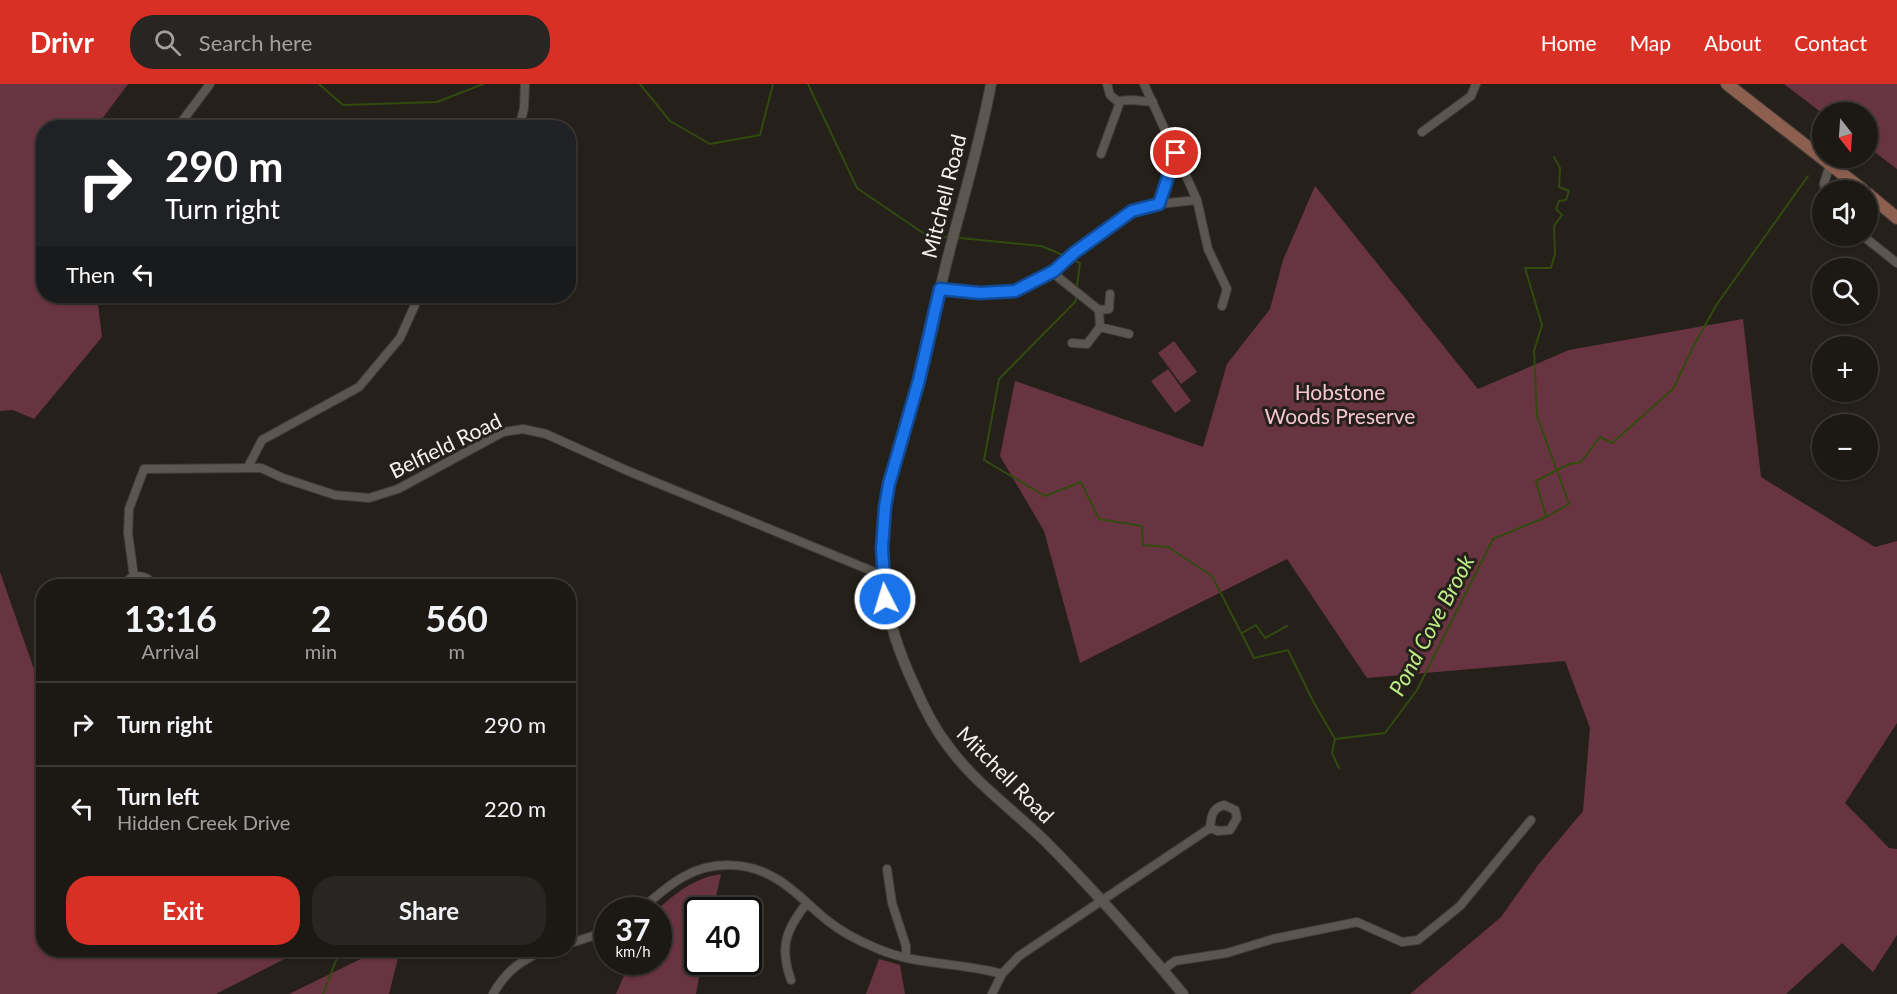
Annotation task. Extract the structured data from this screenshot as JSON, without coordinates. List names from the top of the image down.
{
  "streets": {
    "street": ["Mitchell Road", "Belfield Road"]
  },
  "crossings": [
    ["Mitchell Road", "Belfield Road"]
  ],
  "water": ["Pond Cove Brook"],
  "parks": ["Hobstone Woods Preserve"],
  "north": "bottom",
  "page": {
    "header": "Drivr",
    "search": "Search here",
    "nav": [
      "Home",
      "Map",
      "About",
      "Contact"
    ],
    "map_buttons": ["+", "−"],
    "turn": ["290 m", "Turn right"],
    "then": "Then",
    "eta": [
      "13:16",
      "Arrival",
      "2",
      "min",
      "560",
      "m"
    ],
    "list": [
      {
        "name": "Turn right",
        "value": "290 m"
      },
      {
        "name": "Turn left",
        "note": "Hidden Creek Drive",
        "value": "220 m"
      }
    ],
    "buttons": ["Exit", "Share"],
    "speed": "37 km/h",
    "limit": "40"
  }
}
